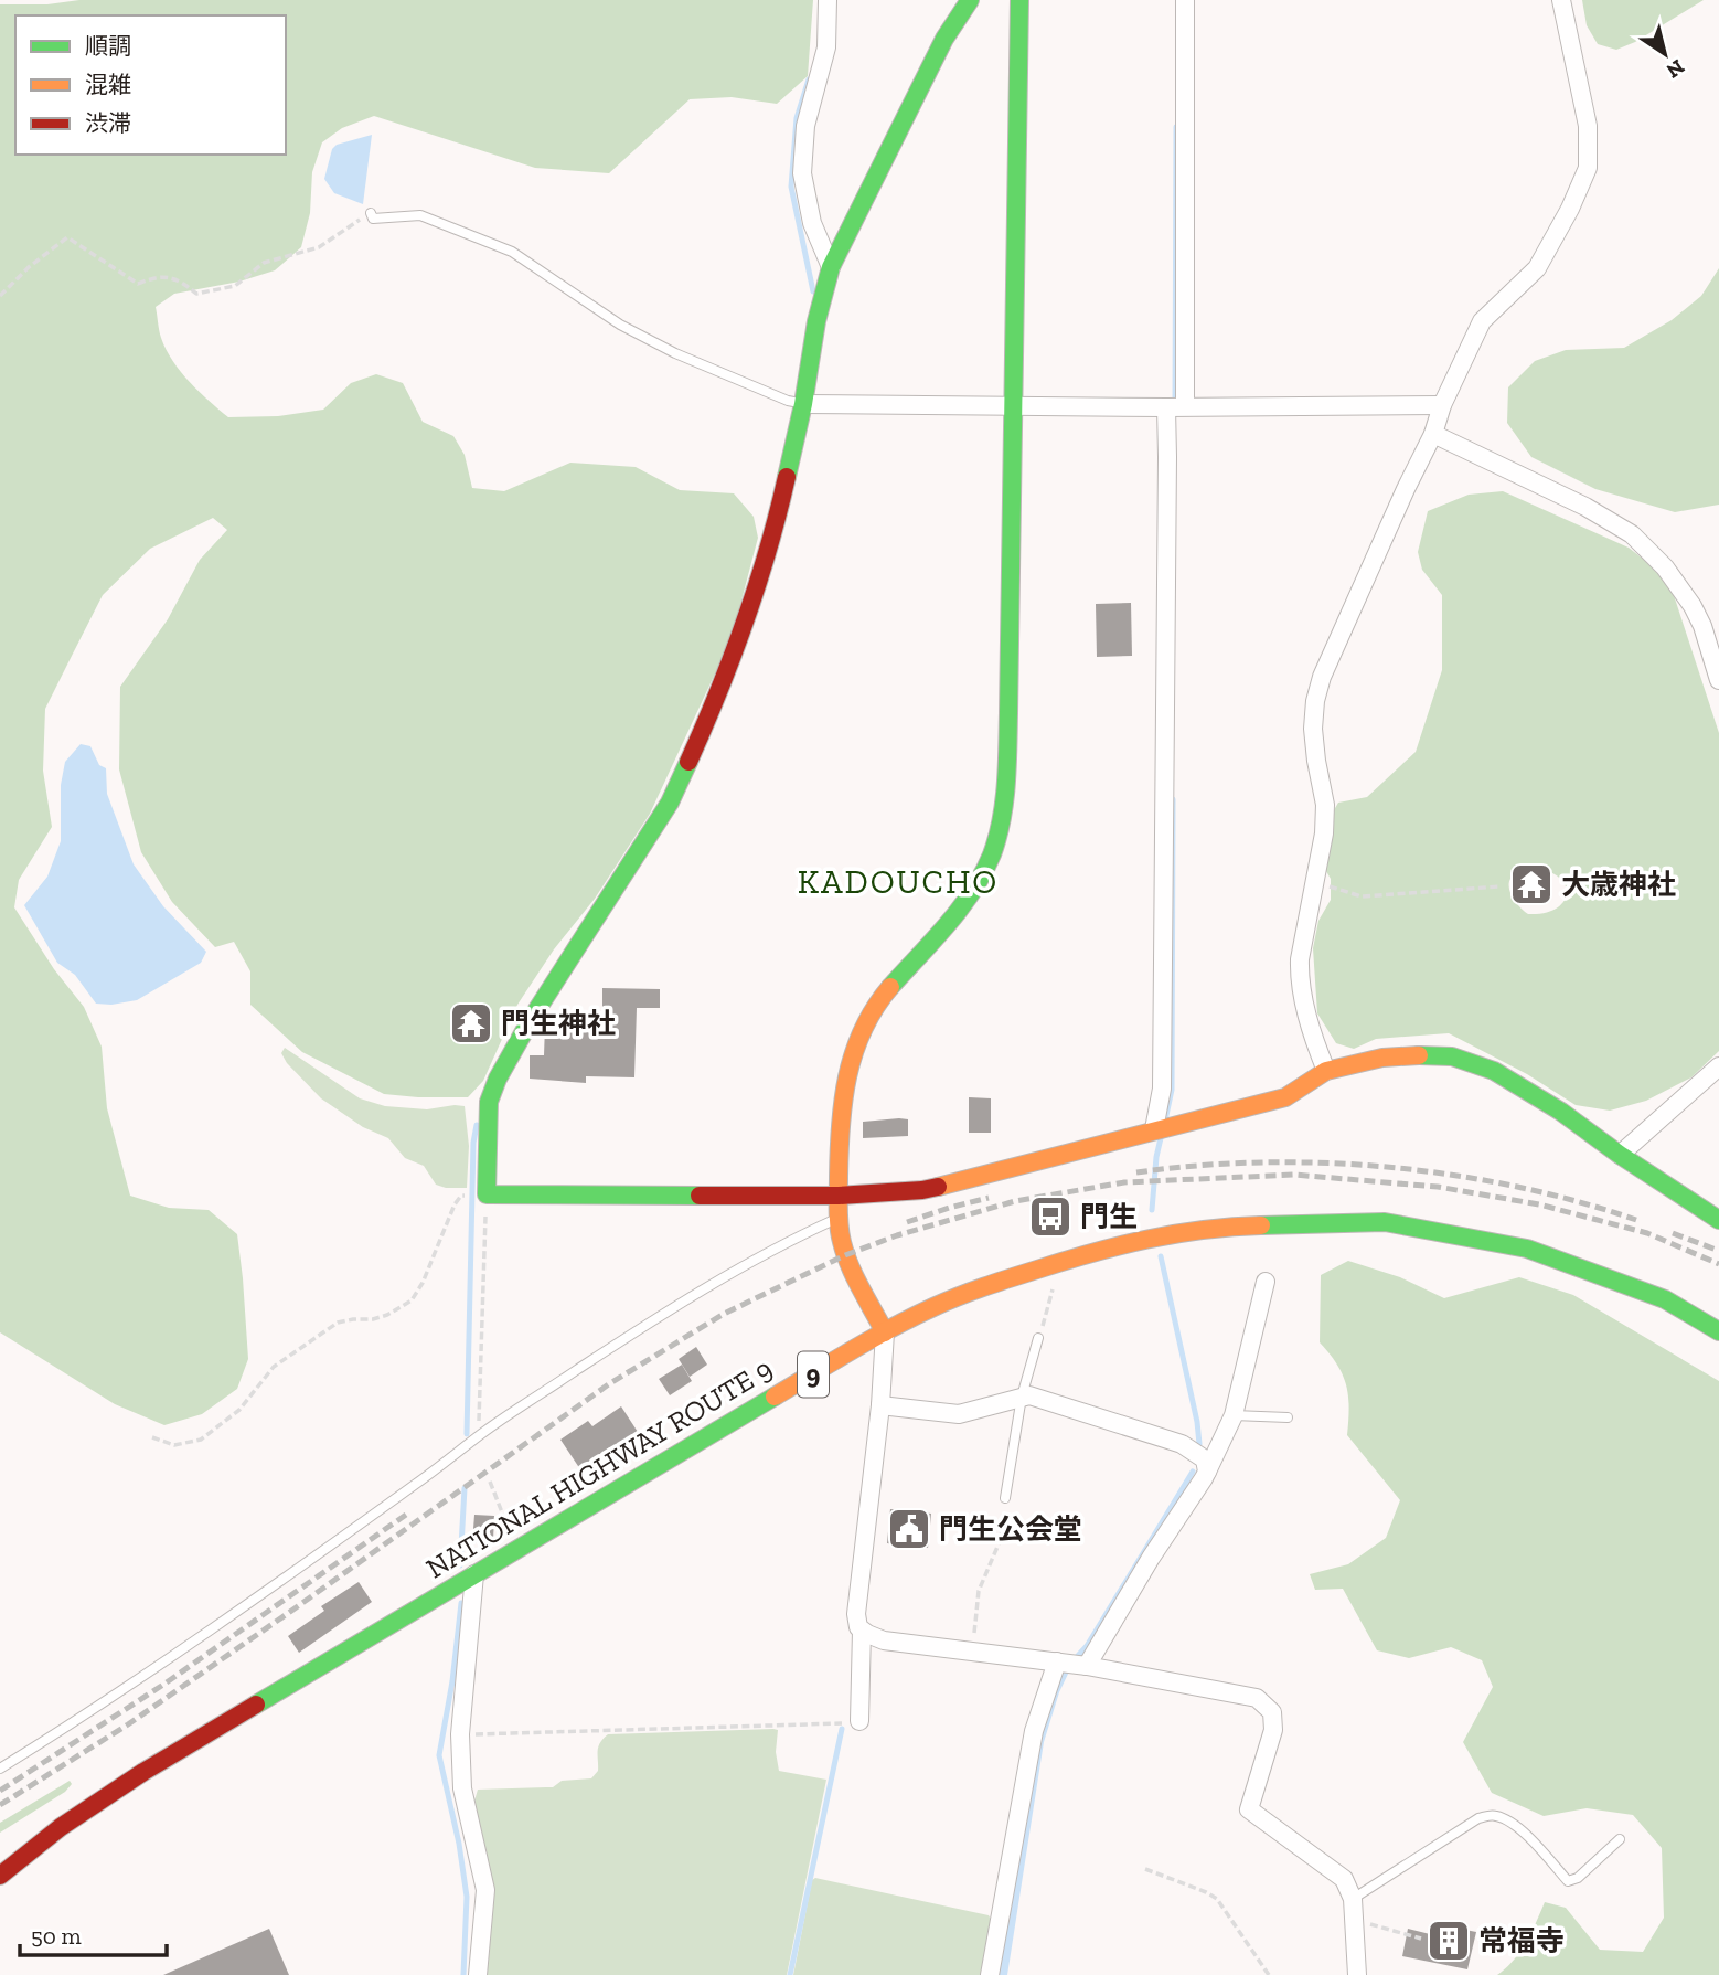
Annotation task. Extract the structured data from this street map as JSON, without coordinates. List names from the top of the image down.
{
  "streets": {
    "main road": ["9", "NATIONAL HIGHWAY ROUTE 9"]
  },
  "districts": ["KADOUCHO"],
  "places": {
    "temple": ["大歳神社", "門生神社"],
    "bus stop": ["門生"],
    "public building": ["門生公会堂"],
    "building": ["常福寺"]
  },
  "legend": ["順調", "混雑", "渋滞"],
  "scale_bar": "50 m",
  "north": "bottom right"
}
